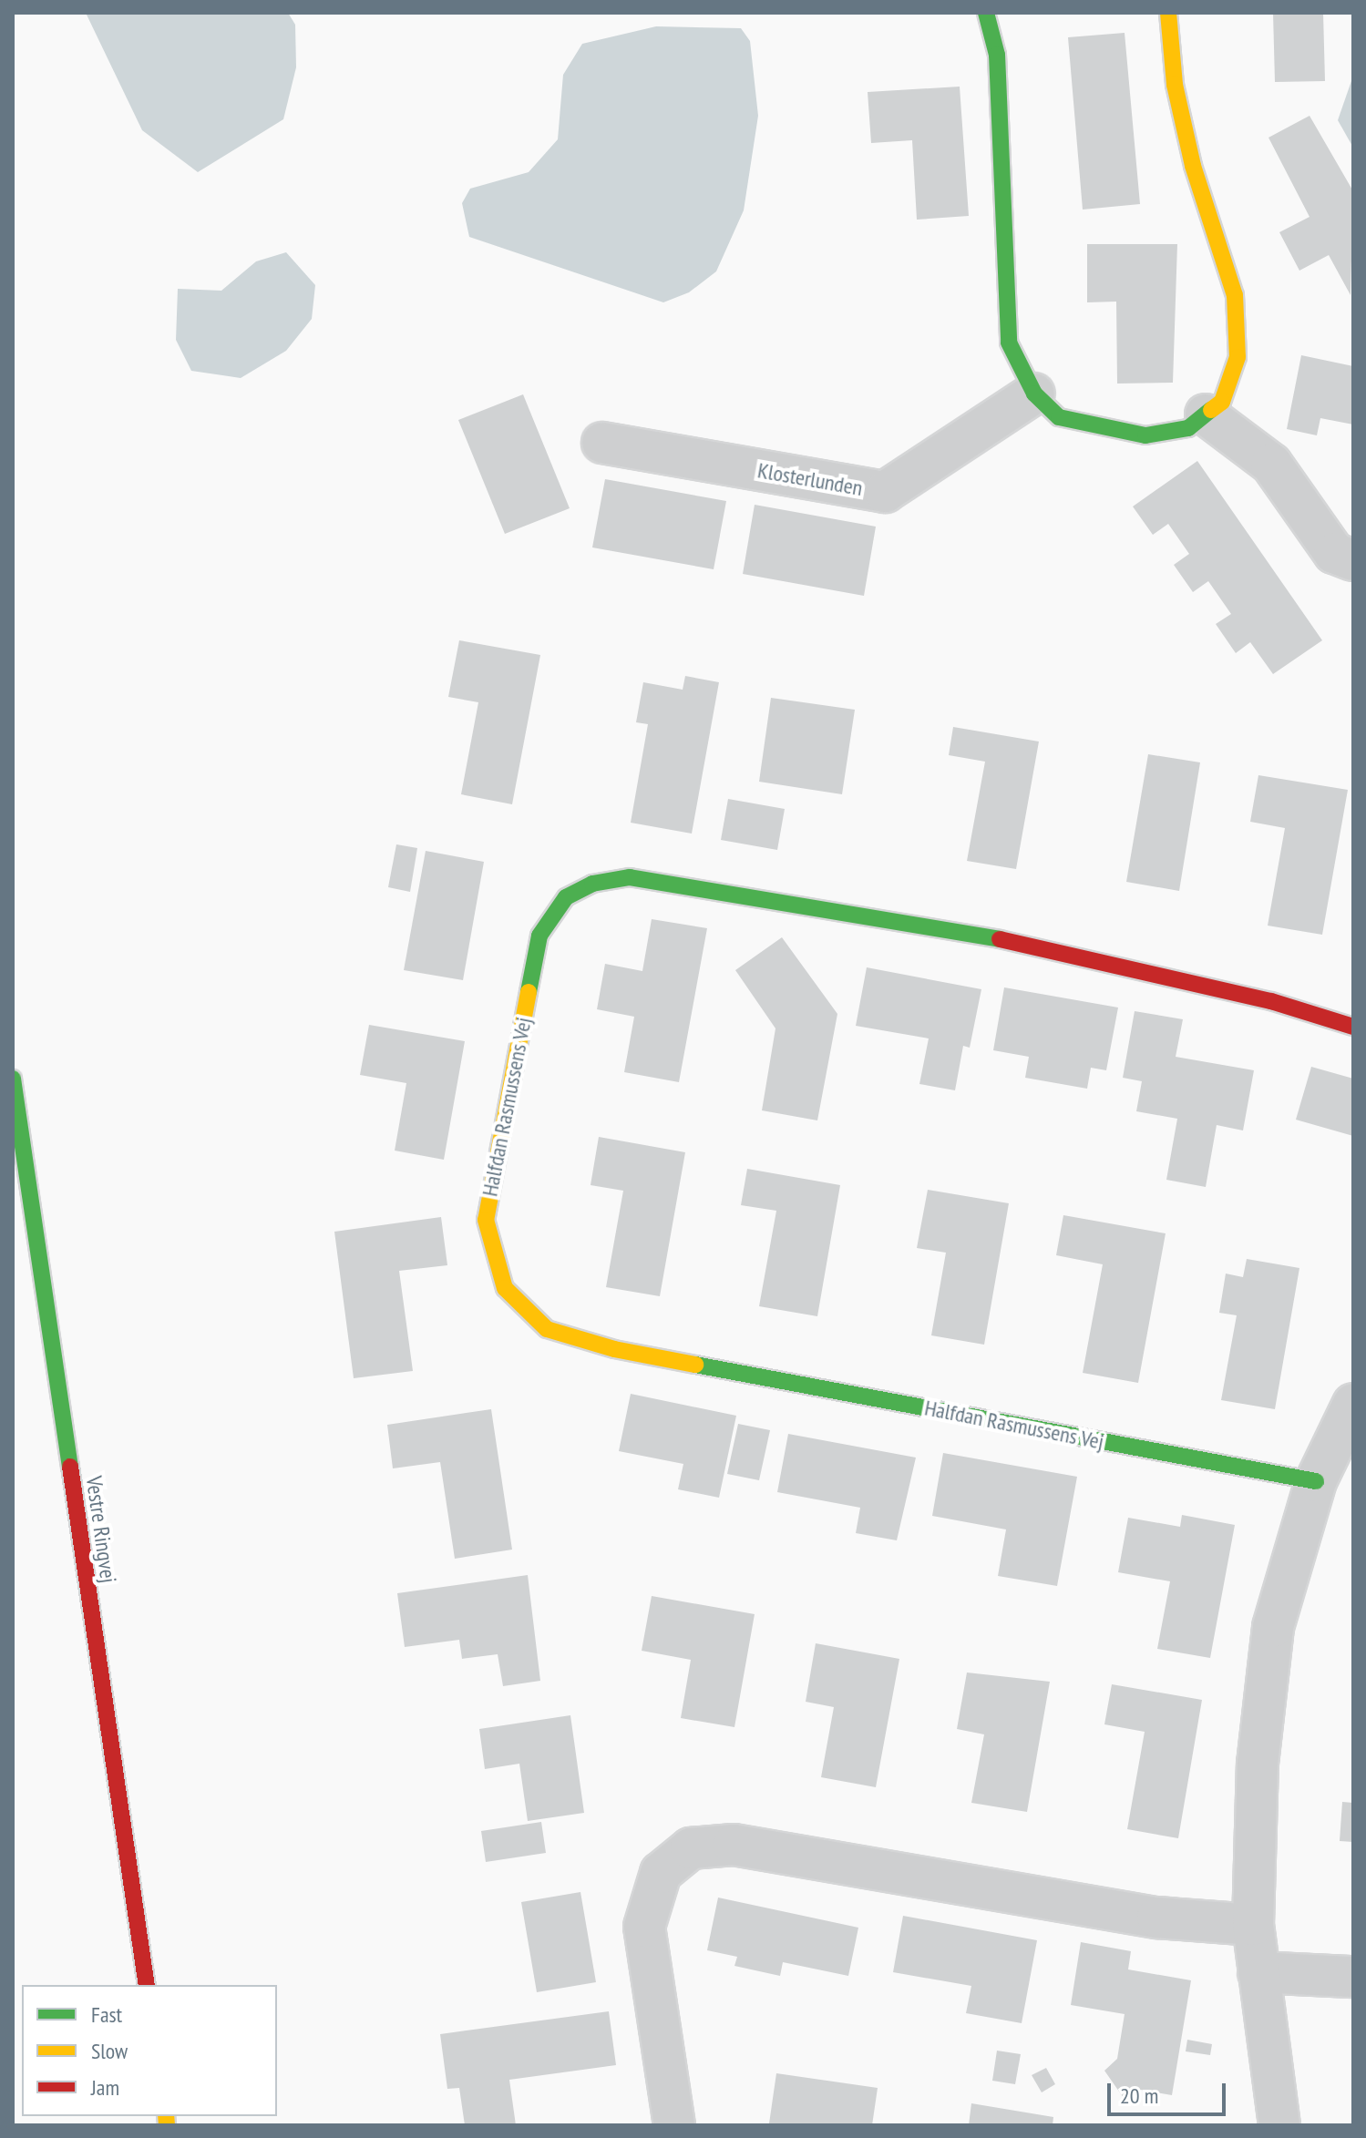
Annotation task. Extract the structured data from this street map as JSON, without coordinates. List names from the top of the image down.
{
  "streets": {
    "street": ["Klosterlunden", "Halfdan Rasmussens Vej", "Vestre Ringvej"]
  },
  "legend": ["Fast", "Slow", "Jam"],
  "scale_bar": "20 m"
}
